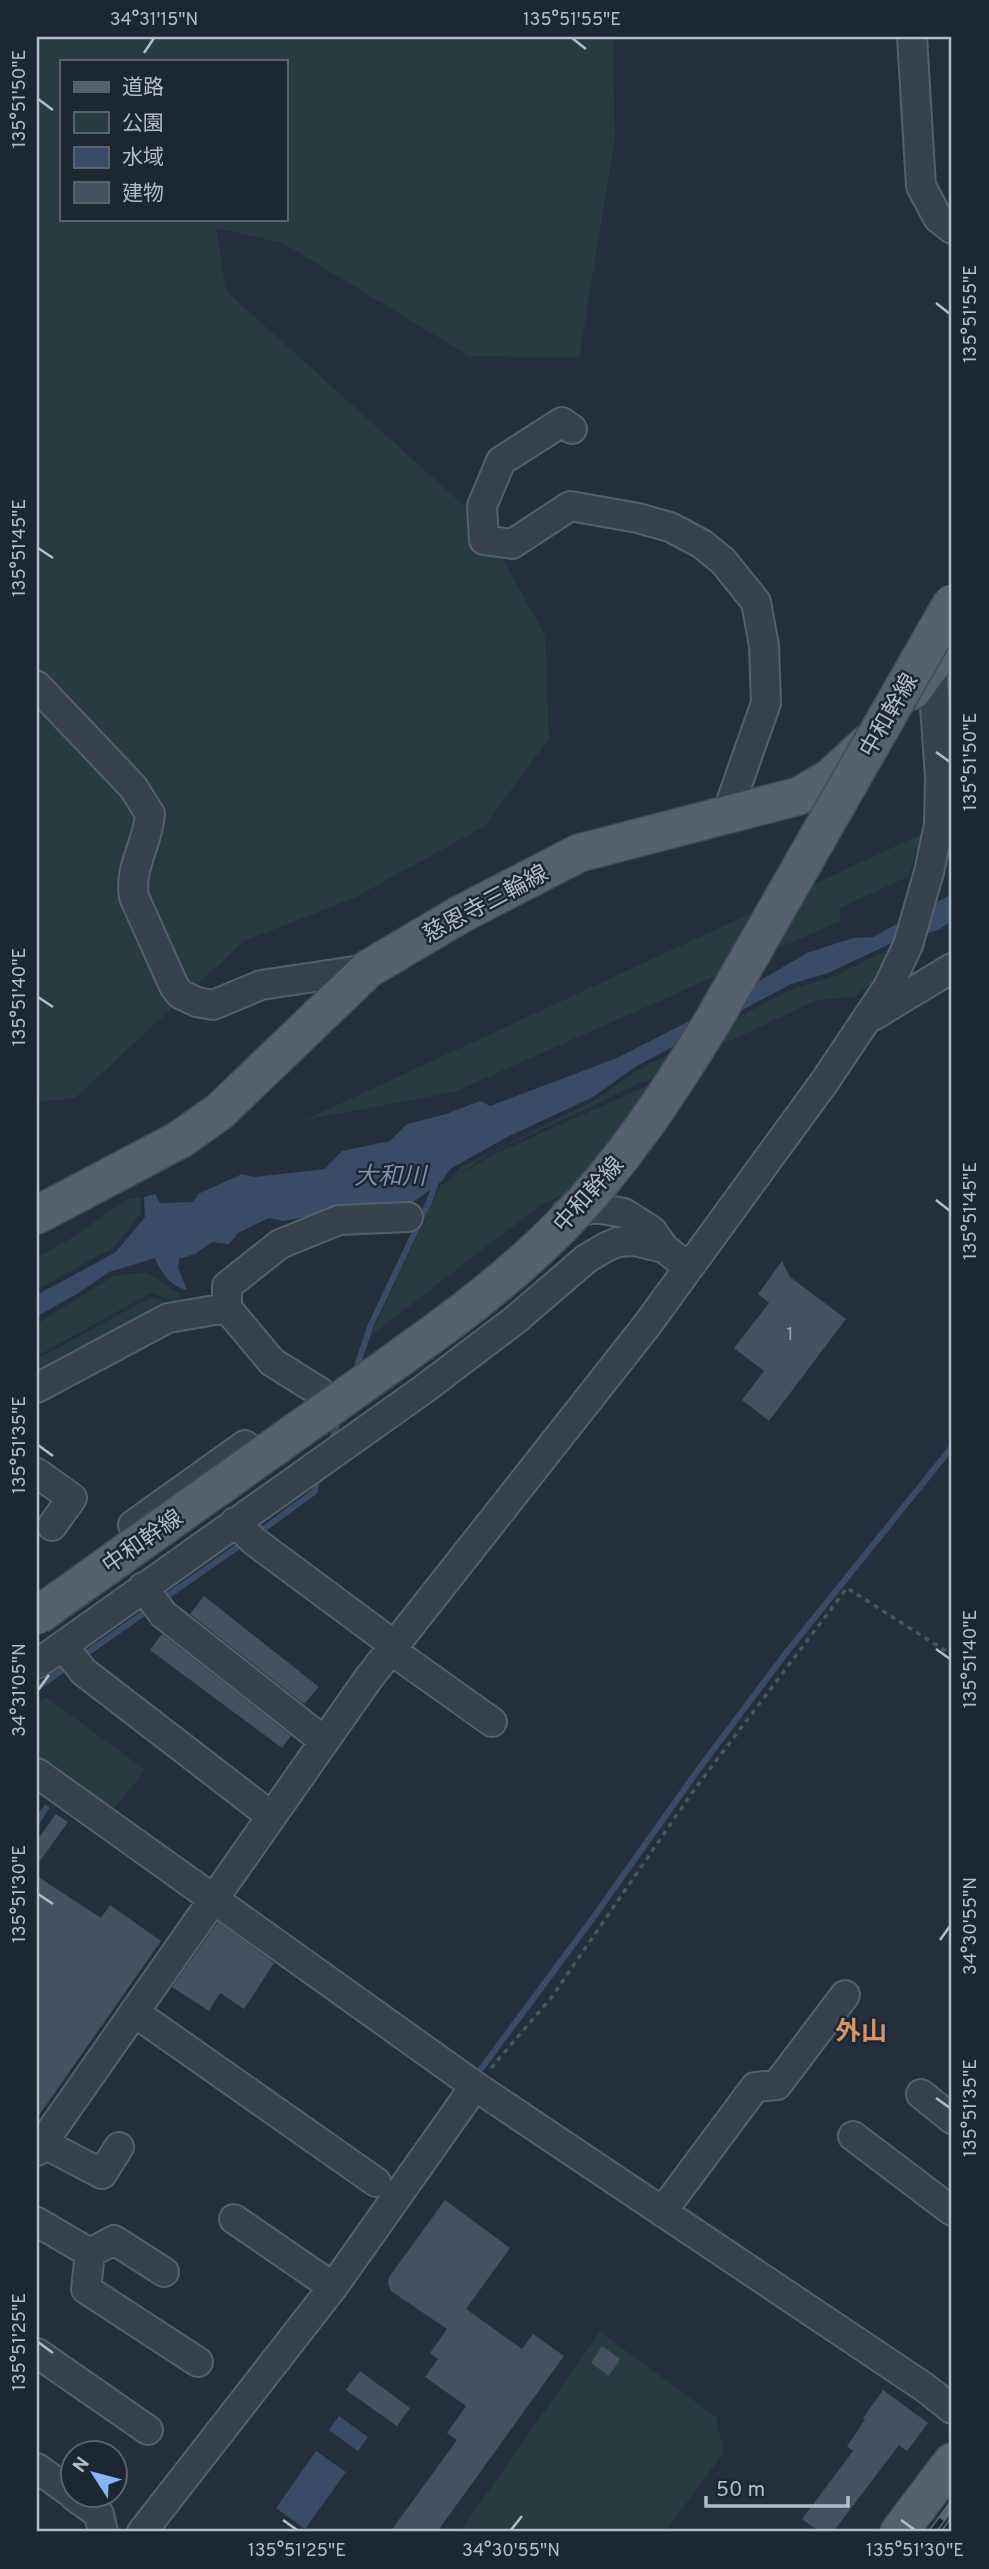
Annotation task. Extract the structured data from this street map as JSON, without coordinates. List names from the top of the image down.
{
  "streets": {
    "main road": ["中和幹線", "慈恩寺三輪線"]
  },
  "crossings": [
    ["中和幹線", "慈恩寺三輪線"]
  ],
  "districts": ["外山"],
  "water": ["大和川"],
  "house_numbers": ["1"],
  "legend": [
    "道路",
    "公園",
    "水域",
    "建物"
  ],
  "scale_bar": "50 m",
  "north": "top left",
  "coordinates": [
    "34°31'15\"N",
    "135°51'55\"E",
    "135°51'50\"E",
    "135°51'45\"E",
    "135°51'40\"E",
    "135°51'35\"E",
    "34°31'05\"N",
    "135°51'30\"E",
    "34°30'55\"N",
    "135°51'25\"E"
  ]
}
